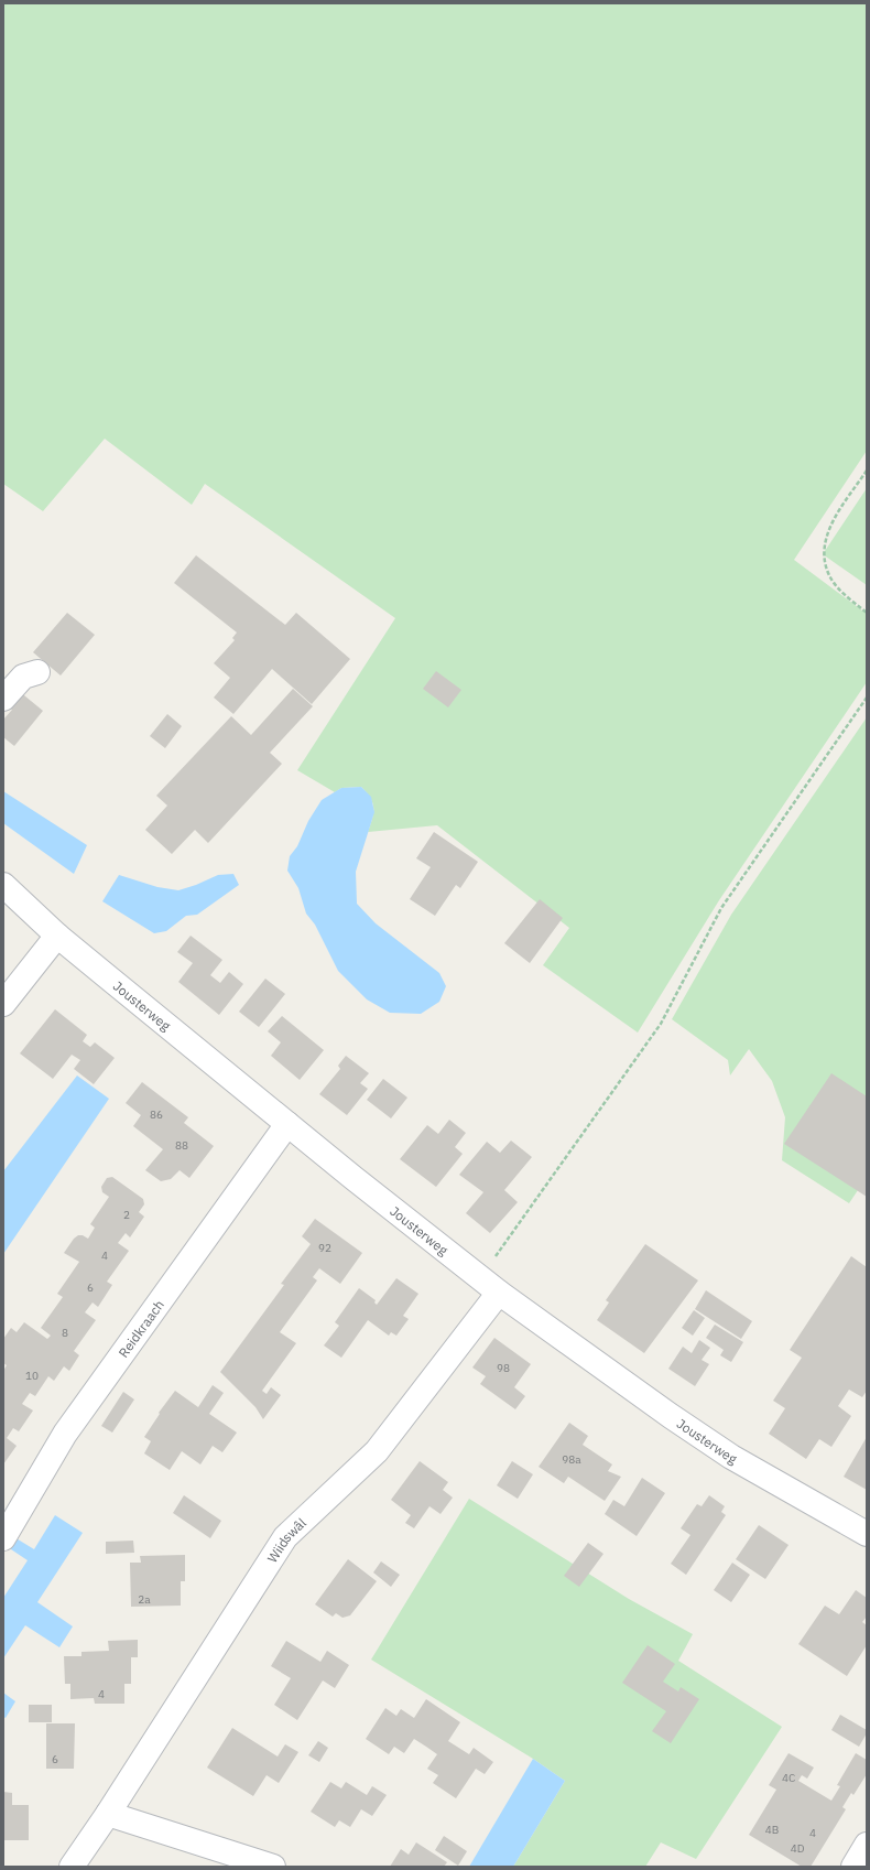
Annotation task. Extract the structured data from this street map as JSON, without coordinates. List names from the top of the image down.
{
  "streets": {
    "street": ["Jousterweg", "Reidkraach", "Wiidswâl"]
  },
  "crossings": [
    ["Jousterweg", "Reidkraach"],
    ["Jousterweg", "Wiidswâl"]
  ],
  "house_numbers": [
    "86",
    "88",
    "2",
    "92",
    "4",
    "6",
    "8",
    "98",
    "10",
    "98a",
    "2a",
    "4",
    "6",
    "4C",
    "4B",
    "4",
    "4D"
  ]
}
